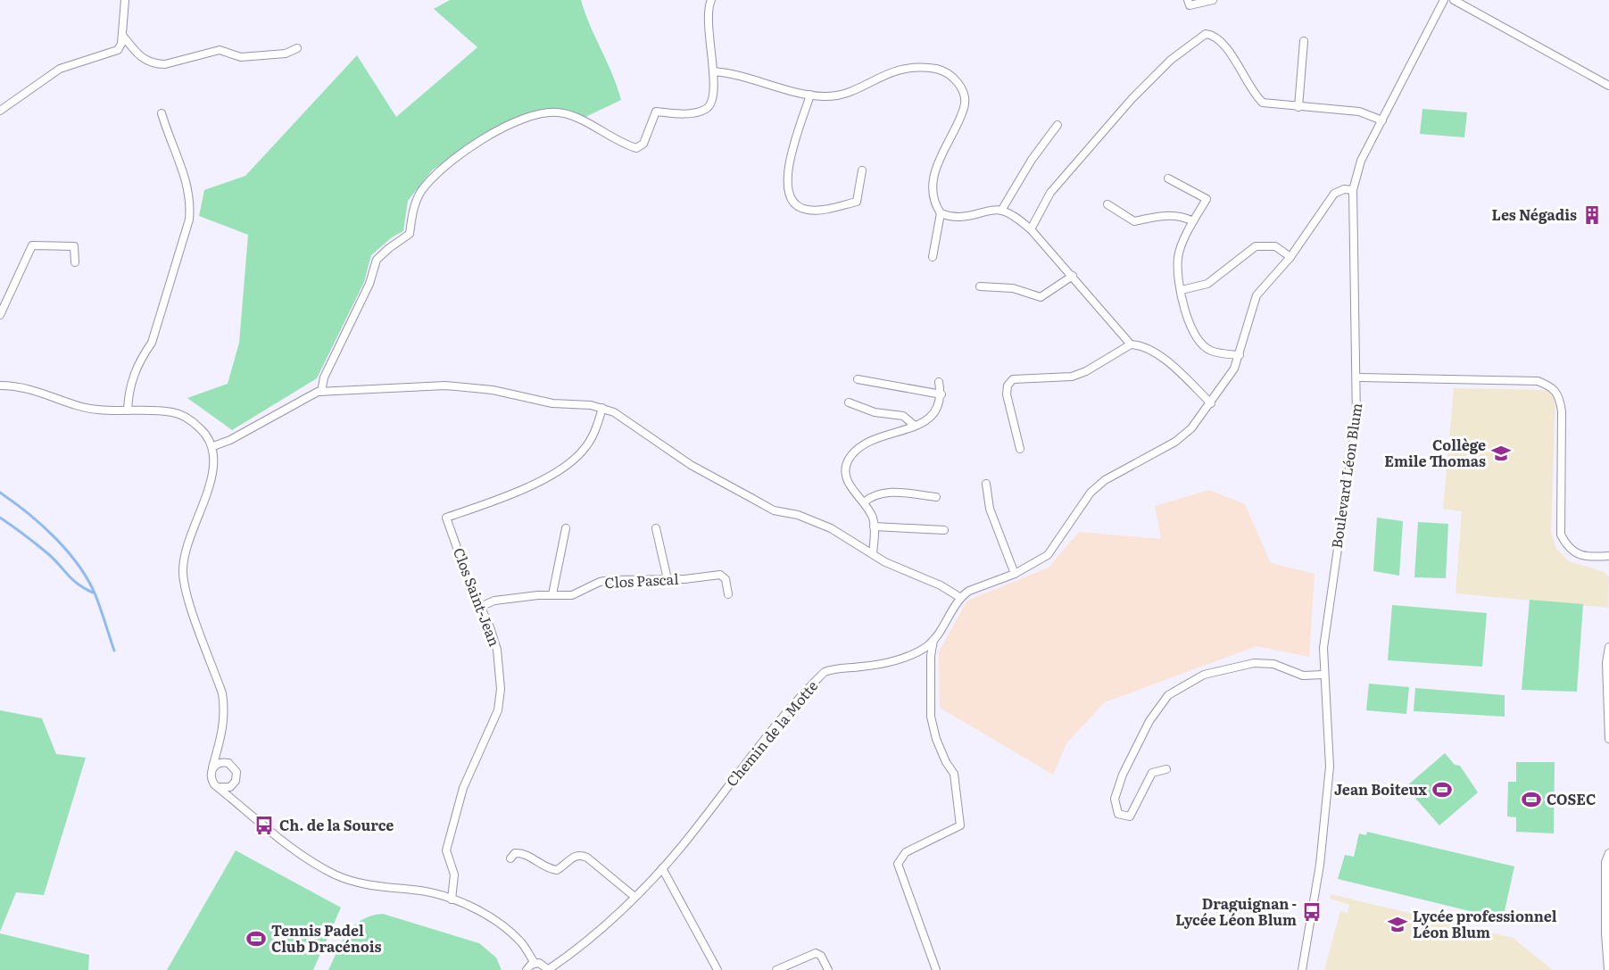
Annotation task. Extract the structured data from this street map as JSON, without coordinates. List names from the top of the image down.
{
  "streets": {
    "street": [
      "Boulevard Léon Blum",
      "Clos Pascal",
      "Clos Saint-Jean",
      "Chemin de la Motte"
    ]
  },
  "crossings": [
    ["Clos Pascal", "Clos Saint-Jean"]
  ],
  "places": {
    "building": ["Les Négadis"],
    "school or university": ["Collège Emile Thomas", "Lycée professionnel Léon Blum"],
    "sports": ["Jean Boiteux", "COSEC", "Tennis Padel Club Dracénois"],
    "bus stop": ["Ch. de la Source", "Draguignan - Lycée Léon Blum"]
  }
}
